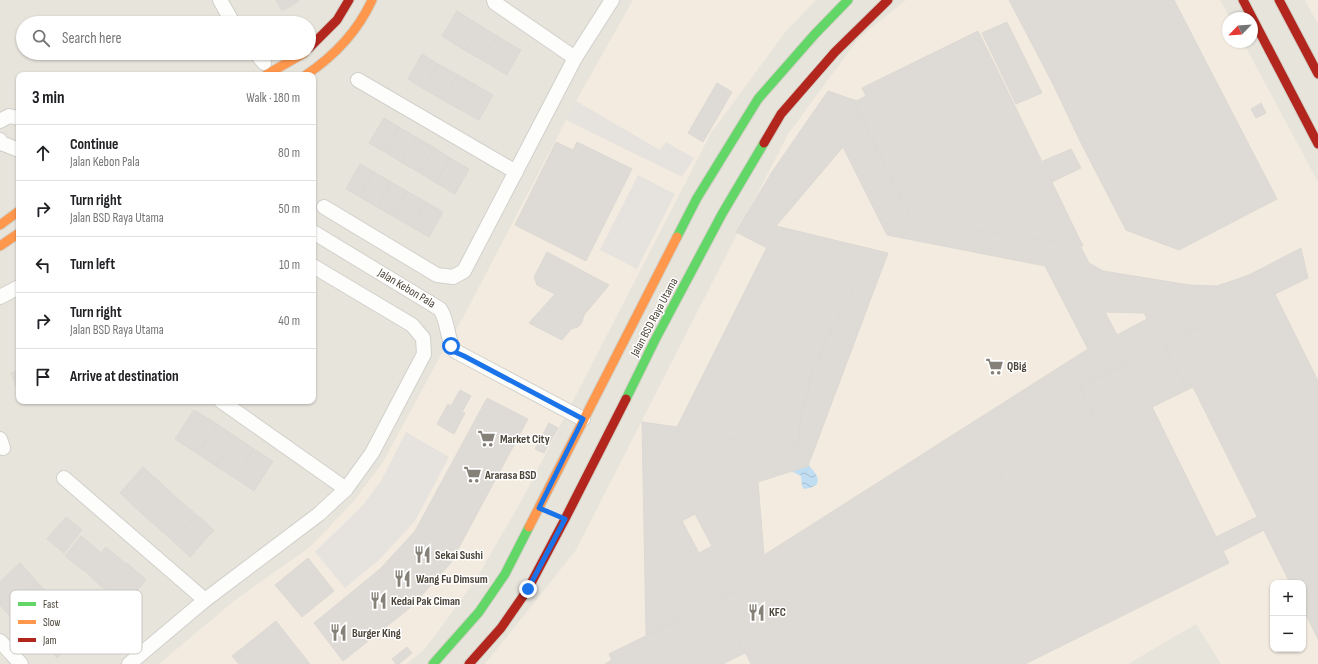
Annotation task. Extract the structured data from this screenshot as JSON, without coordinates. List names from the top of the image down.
{
  "streets": {
    "main road": ["Jalan BSD Raya Utama"],
    "street": ["Jalan Kebon Pala"]
  },
  "crossings": [
    ["Jalan Kebon Pala", "Jalan BSD Raya Utama"]
  ],
  "places": {
    "supermarket": ["QBig", "Market City", "Ararasa BSD"],
    "restaurant": [
      "Sekai Sushi",
      "Wang Fu Dimsum",
      "Kedai Pak Ciman",
      "KFC",
      "Burger King"
    ]
  },
  "legend": ["Fast", "Slow", "Jam"],
  "north": "bottom left",
  "page": {
    "search": "Search here",
    "heading": ["3 min", "Walk · 180 m"],
    "list": [
      ["Continue", "Jalan Kebon Pala", "80 m"],
      ["Turn right", "Jalan BSD Raya Utama", "50 m"],
      ["Turn left", "10 m"],
      ["Turn right", "Jalan BSD Raya Utama", "40 m"],
      "Arrive at destination"
    ],
    "map_buttons": ["+", "−"]
  }
}
